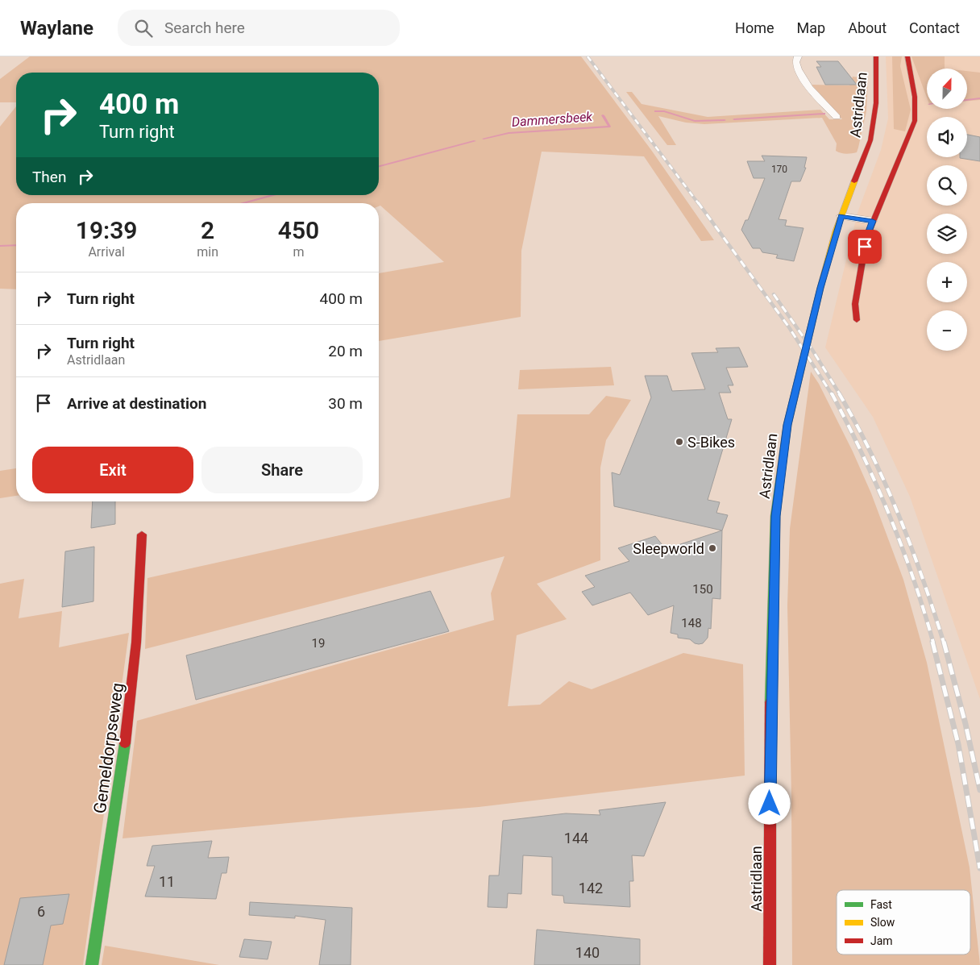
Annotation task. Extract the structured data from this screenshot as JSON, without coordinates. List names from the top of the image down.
{
  "streets": {
    "main road": ["Astridlaan", "Gemeldorpseweg"]
  },
  "water": ["Dammersbeek"],
  "places": ["S-Bikes", "Sleepworld"],
  "house_numbers": [
    "170",
    "150",
    "148",
    "19",
    "144",
    "11",
    "142",
    "6",
    "140"
  ],
  "legend": ["Fast", "Slow", "Jam"],
  "north": "top",
  "page": {
    "header": "Waylane",
    "search": "Search here",
    "nav": [
      "Home",
      "Map",
      "About",
      "Contact"
    ],
    "map_buttons": ["+", "−"],
    "turn": ["400 m", "Turn right"],
    "then": "Then",
    "eta": [
      "19:39",
      "Arrival",
      "2",
      "min",
      "450",
      "m"
    ],
    "list": [
      {
        "name": "Turn right",
        "value": "400 m"
      },
      {
        "name": "Turn right",
        "note": "Astridlaan",
        "value": "20 m"
      },
      {
        "name": "Arrive at destination",
        "value": "30 m"
      }
    ],
    "buttons": ["Exit", "Share"]
  }
}
